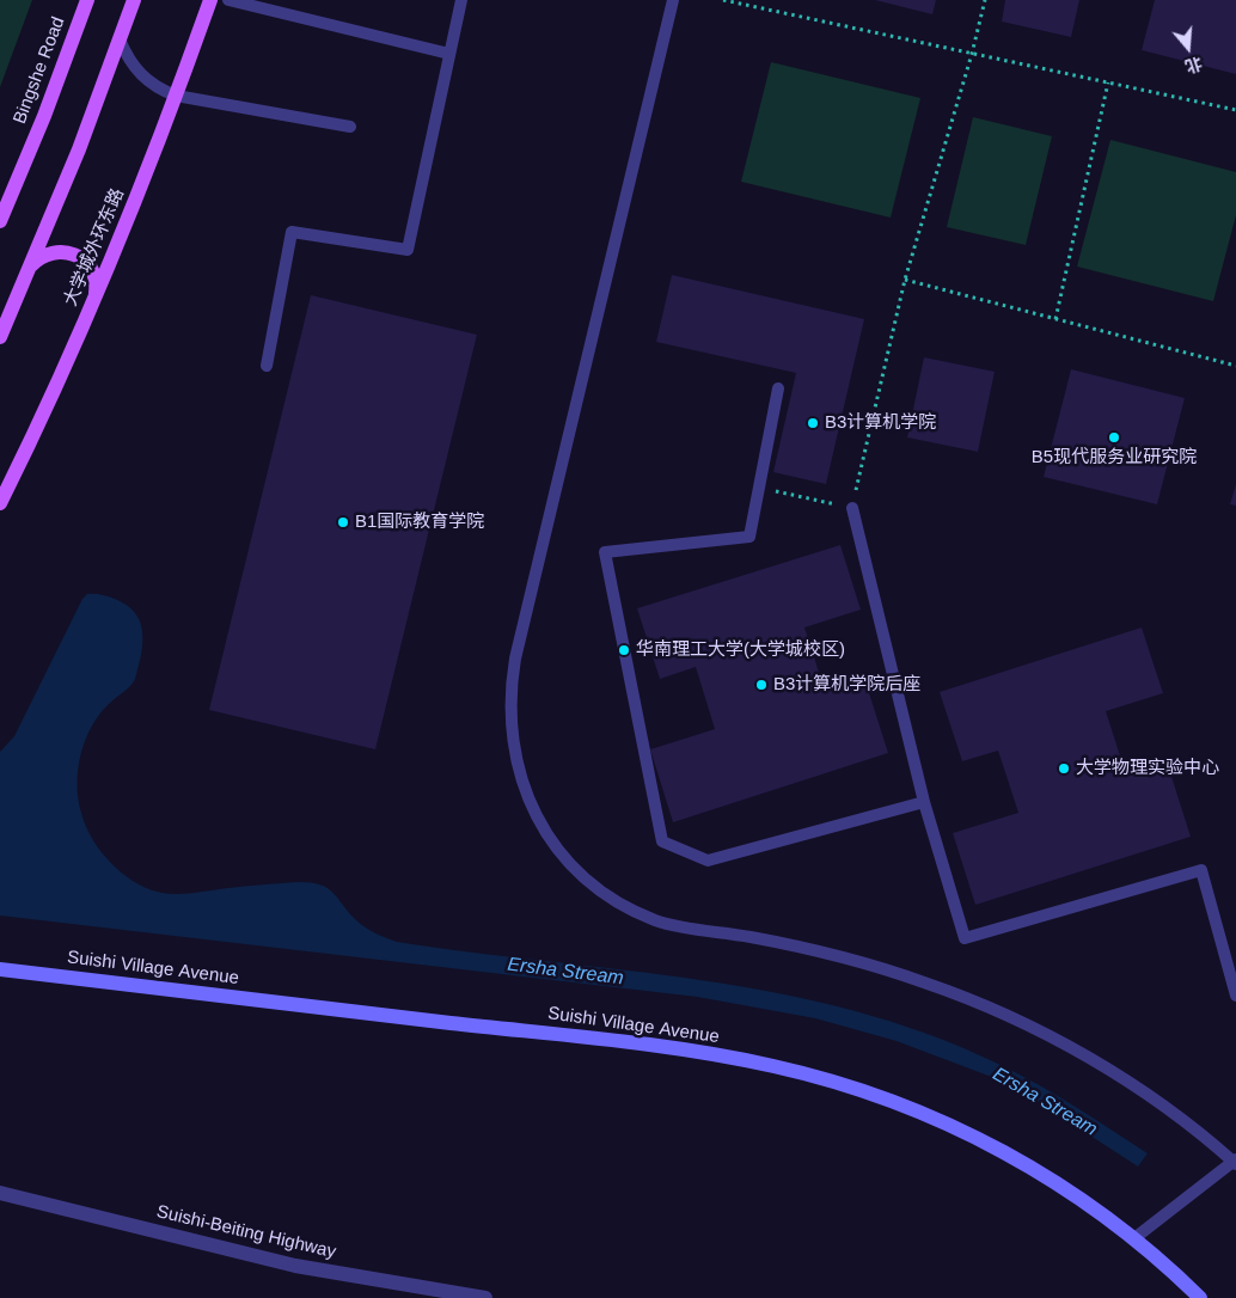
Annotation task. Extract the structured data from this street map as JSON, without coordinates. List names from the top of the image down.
{
  "streets": {
    "main road": ["Bingshe Road", "大学城外环东路"],
    "street": ["Suishi Village Avenue", "Suishi-Beiting Highway"]
  },
  "water": ["Ersha Stream"],
  "places": [
    "B3计算机学院",
    "B5现代服务业研究院",
    "B1国际教育学院",
    "华南理工大学(大学城校区)",
    "B3计算机学院后座",
    "大学物理实验中心"
  ],
  "north": "bottom"
}
